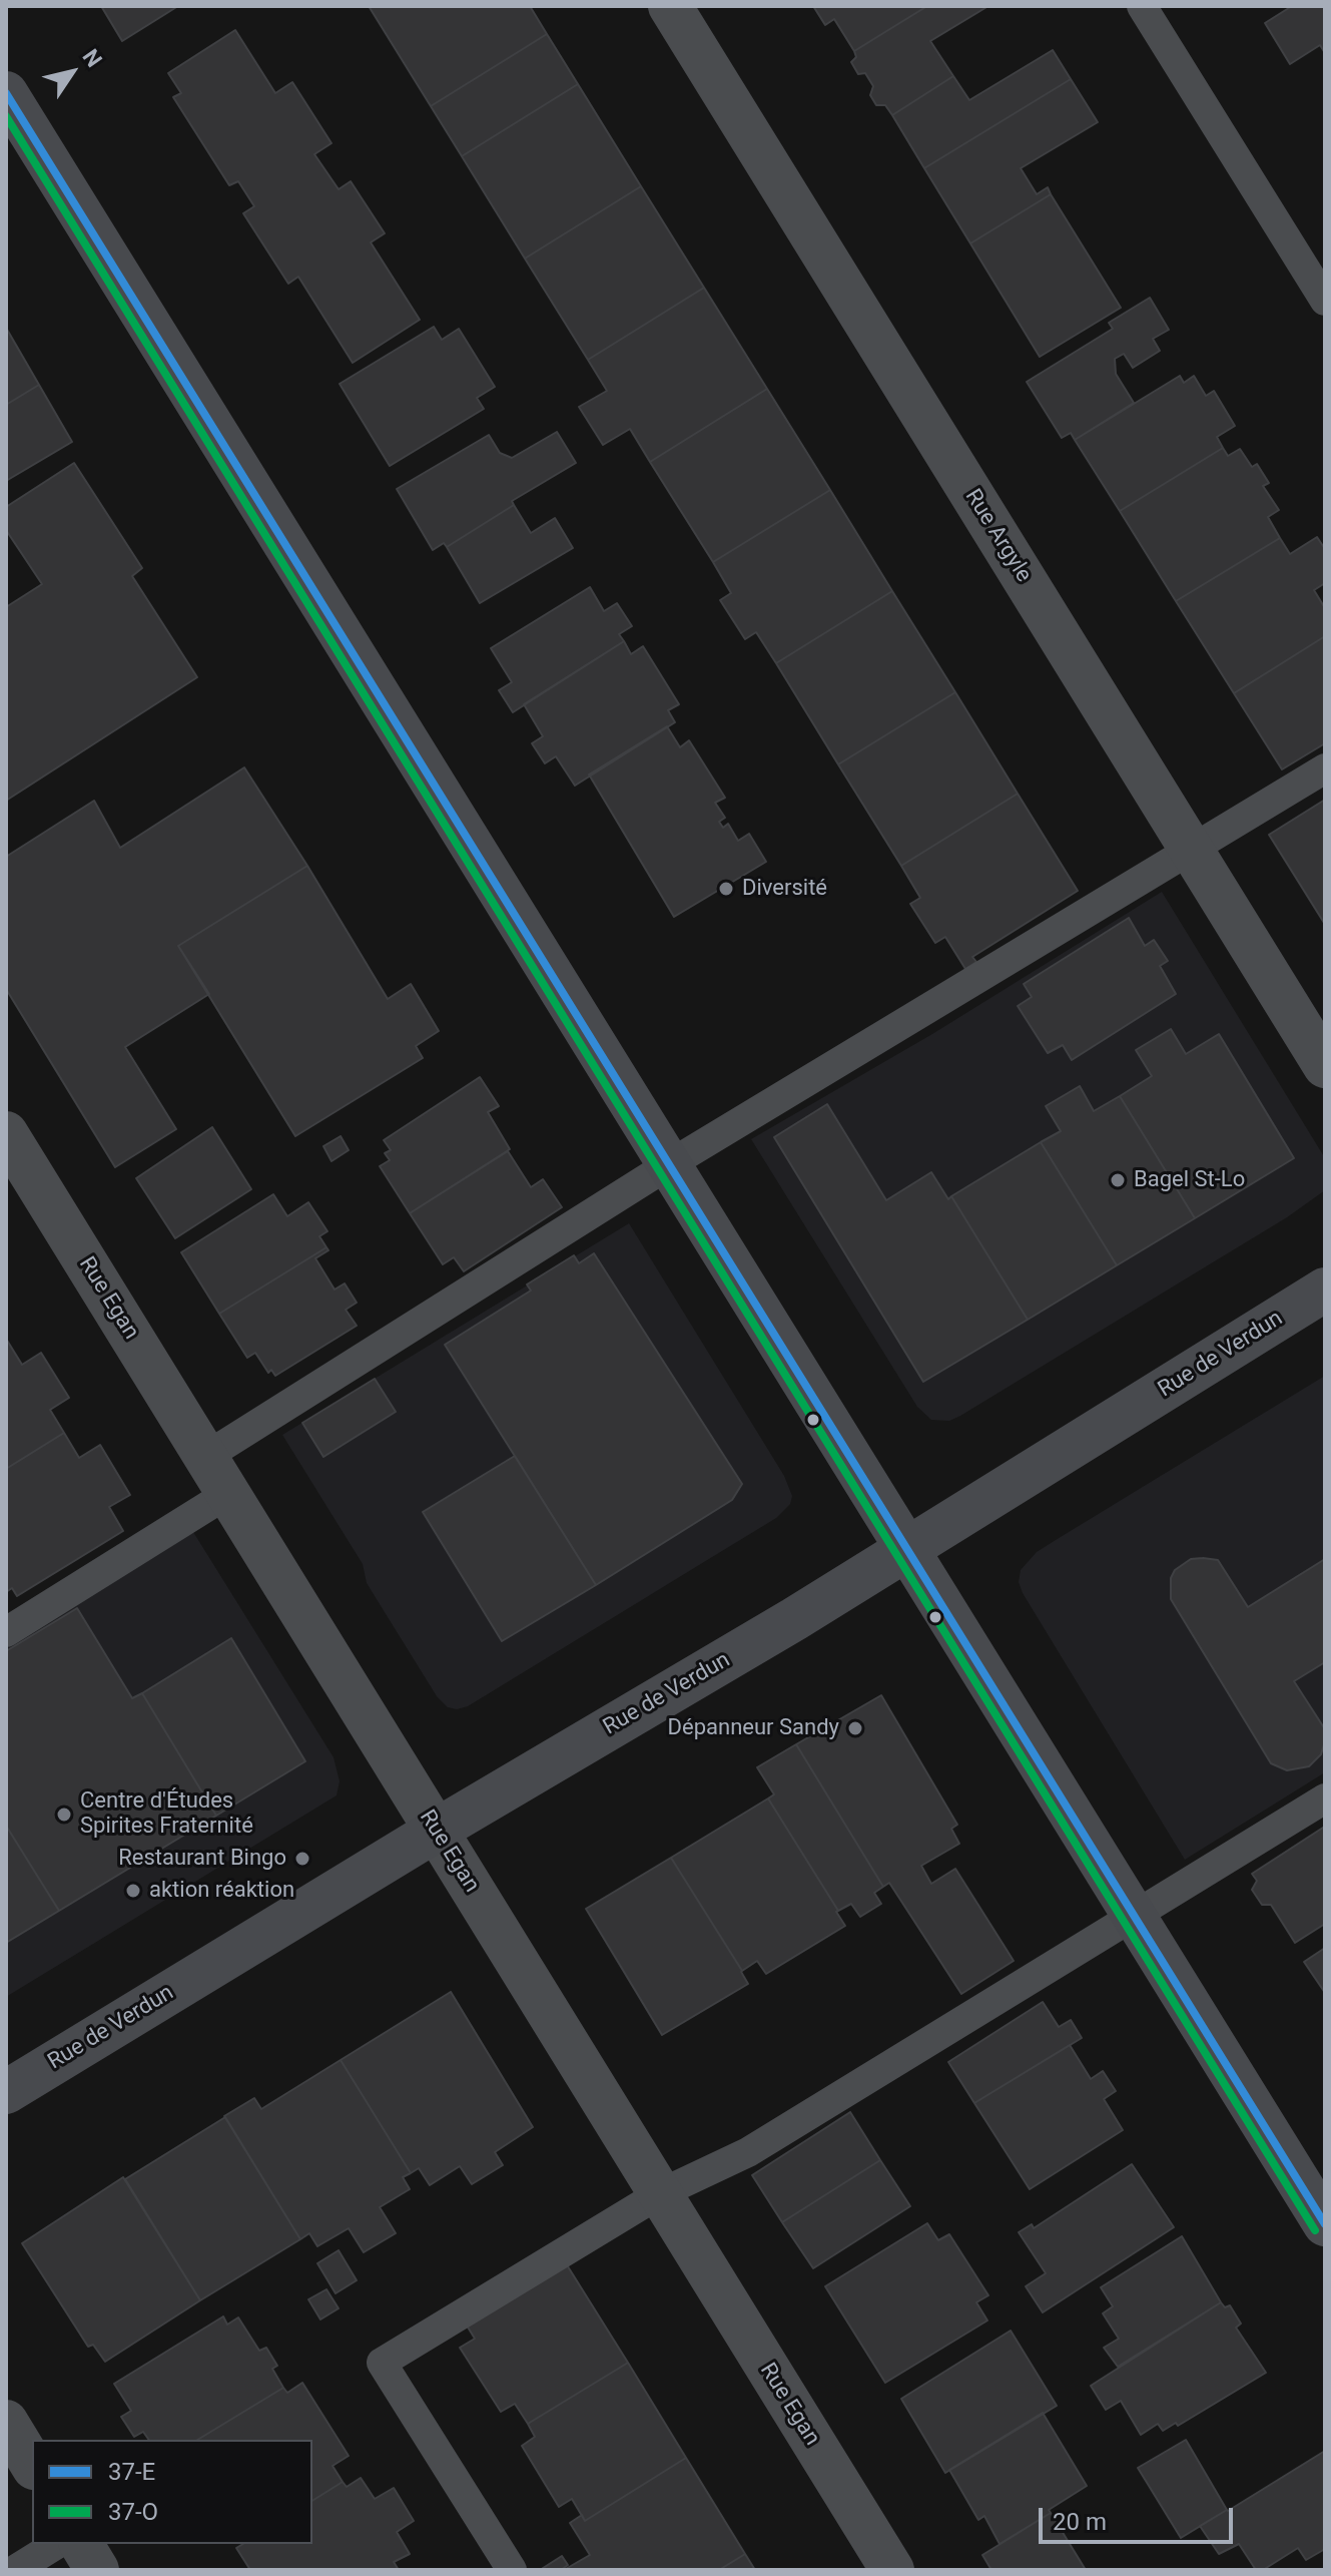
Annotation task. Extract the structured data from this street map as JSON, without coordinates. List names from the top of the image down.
{
  "streets": {
    "street": ["Rue Argyle", "Rue Egan", "Rue de Verdun"]
  },
  "crossings": [
    ["Rue Egan", "Rue de Verdun"]
  ],
  "places": [
    "Diversité",
    "Bagel St-Lo",
    "Dépanneur Sandy",
    "Centre d'Études Spirites Fraternité",
    "Restaurant Bingo",
    "aktion réaktion"
  ],
  "lines": ["transit line 37-E", "transit line 37-O"],
  "legend": ["37-E", "37-O"],
  "scale_bar": "20 m",
  "north": "top right"
}
